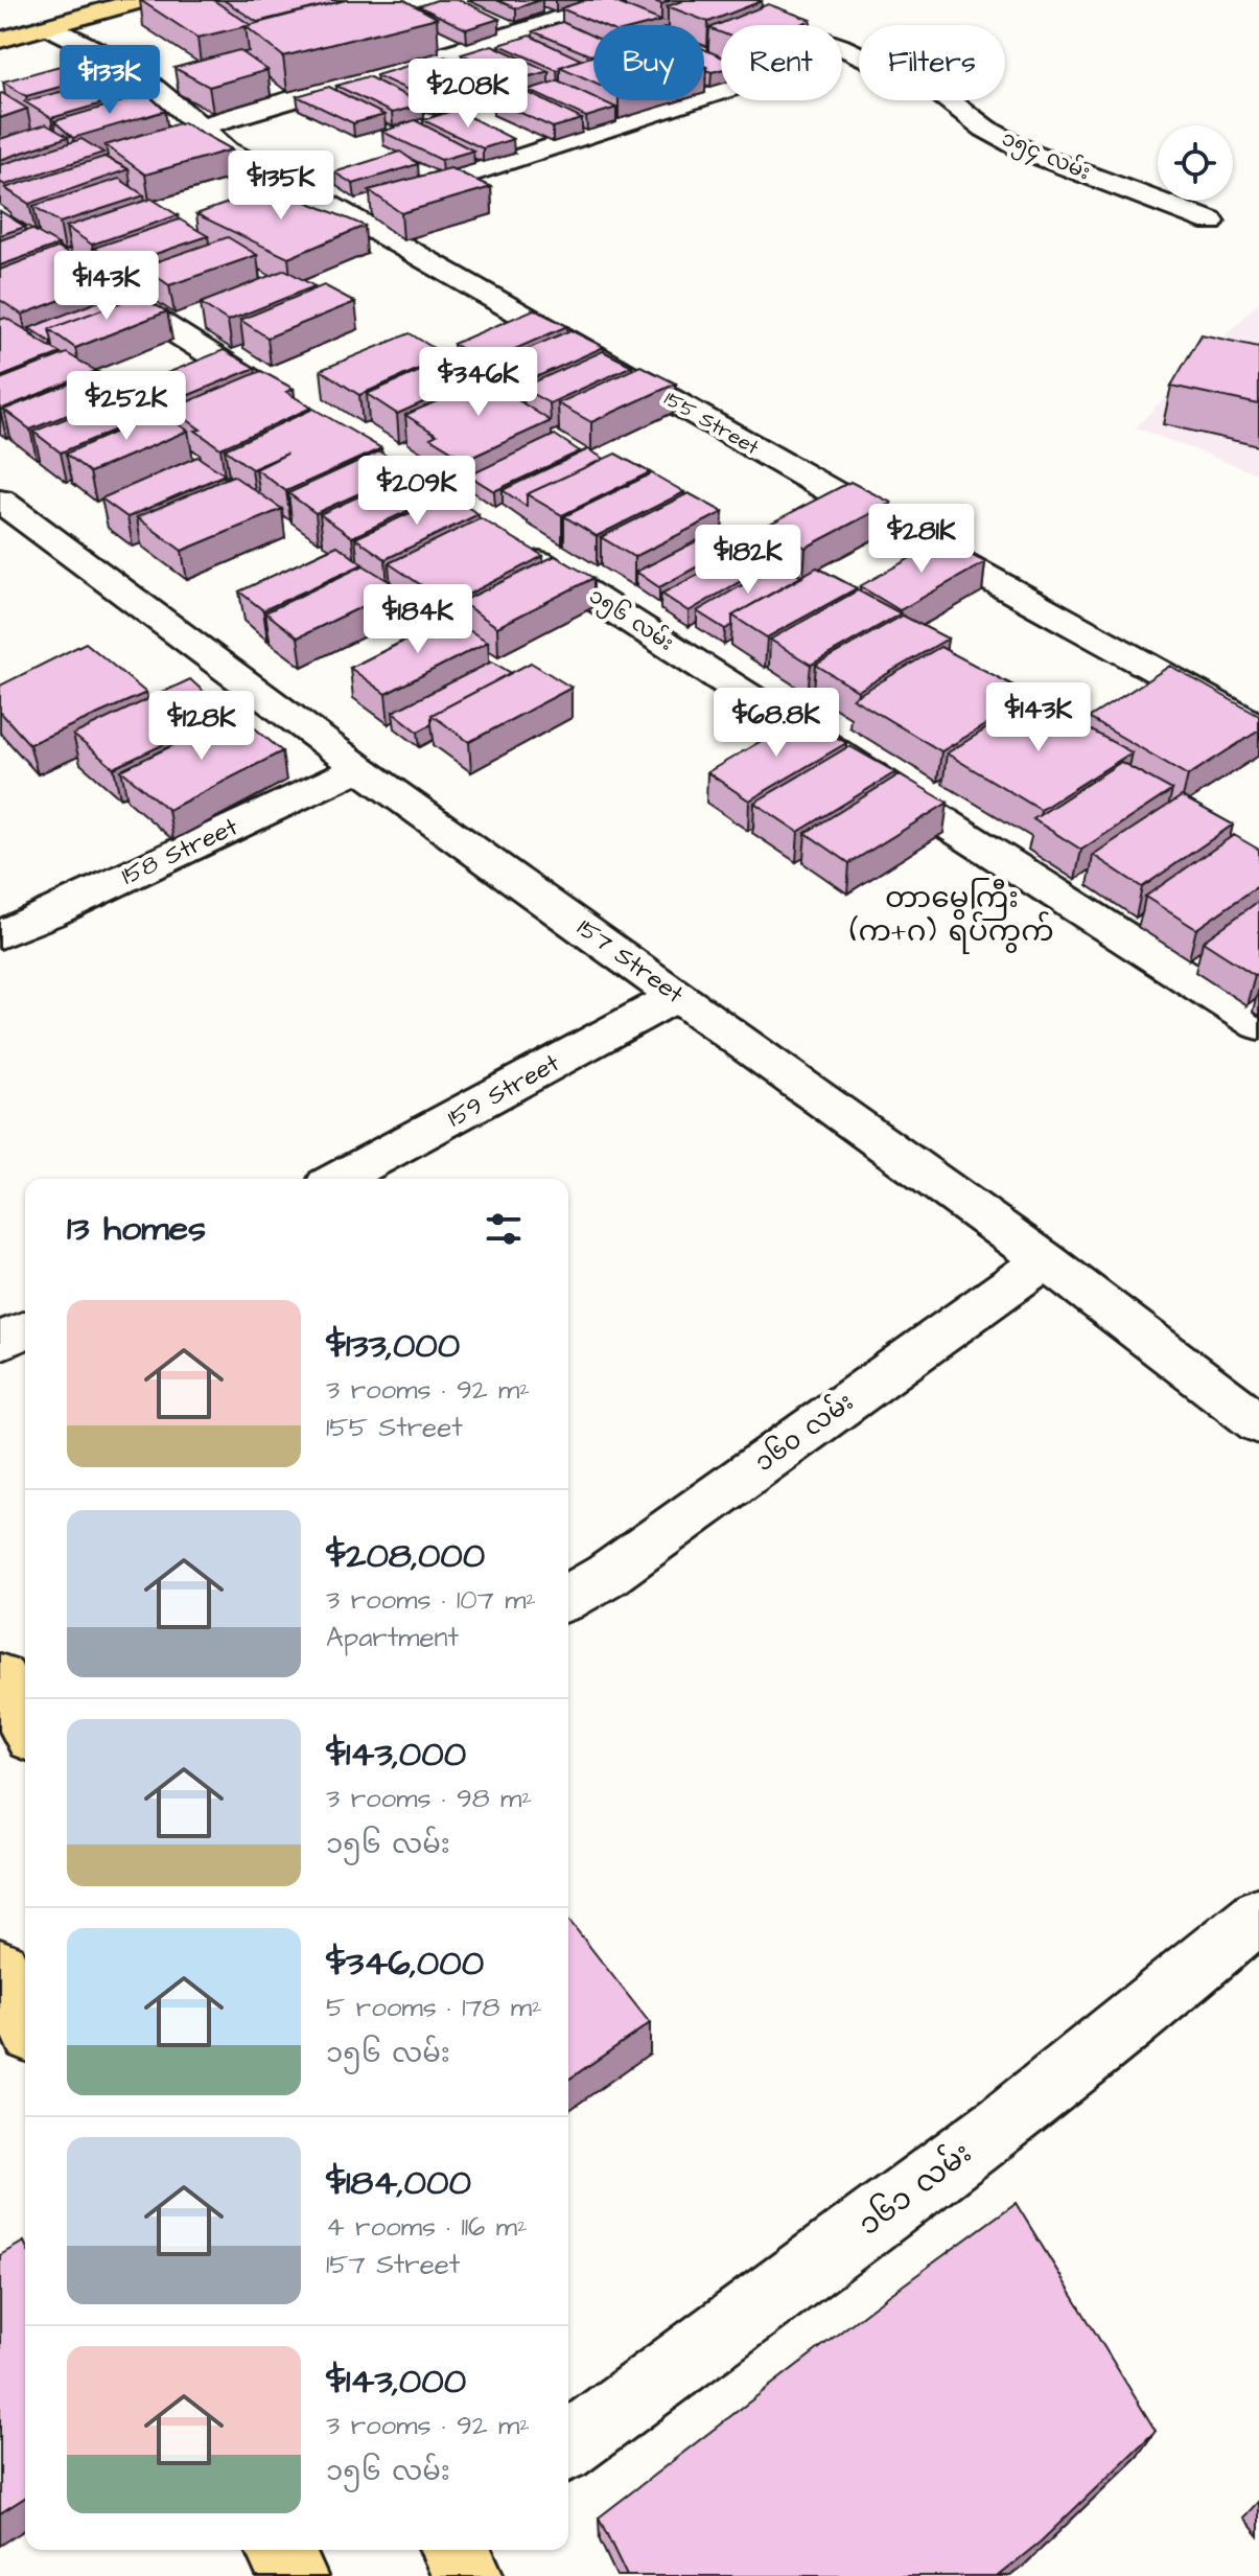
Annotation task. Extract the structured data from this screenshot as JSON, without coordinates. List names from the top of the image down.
{
  "streets": {
    "street": [
      "၁၅၄ လမ်း",
      "155 Street",
      "၁၅၆ လမ်း",
      "158 Street",
      "157 Street",
      "159 Street",
      "၁၆၀ လမ်း",
      "၁၆၁ လမ်း"
    ]
  },
  "crossings": [
    ["158 Street", "157 Street"],
    ["157 Street", "159 Street"],
    ["157 Street", "၁၆၀ လမ်း"]
  ],
  "districts": ["တာမွေကြီး (က+ဂ) ရပ်ကွက်"],
  "page": {
    "chip": ["Buy", "Rent", "Filters"],
    "price": [
      "$133K",
      "$208K",
      "$135K",
      "$143K",
      "$346K",
      "$252K",
      "$209K",
      "$281K",
      "$182K",
      "$184K",
      "$143K",
      "$68.8K",
      "$128K"
    ],
    "heading": "13 homes",
    "list": [
      {
        "name": "$133,000",
        "note": "3 rooms · 92 m² · 155 Street"
      },
      {
        "name": "$208,000",
        "note": "3 rooms · 107 m² · Apartment"
      },
      {
        "name": "$143,000",
        "note": "3 rooms · 98 m² · ၁၅၆ လမ်း"
      },
      {
        "name": "$346,000",
        "note": "5 rooms · 178 m² · ၁၅၆ လမ်း"
      },
      {
        "name": "$184,000",
        "note": "4 rooms · 116 m² · 157 Street"
      },
      {
        "name": "$143,000",
        "note": "3 rooms · 92 m² · ၁၅၆ လမ်း"
      }
    ]
  }
}
